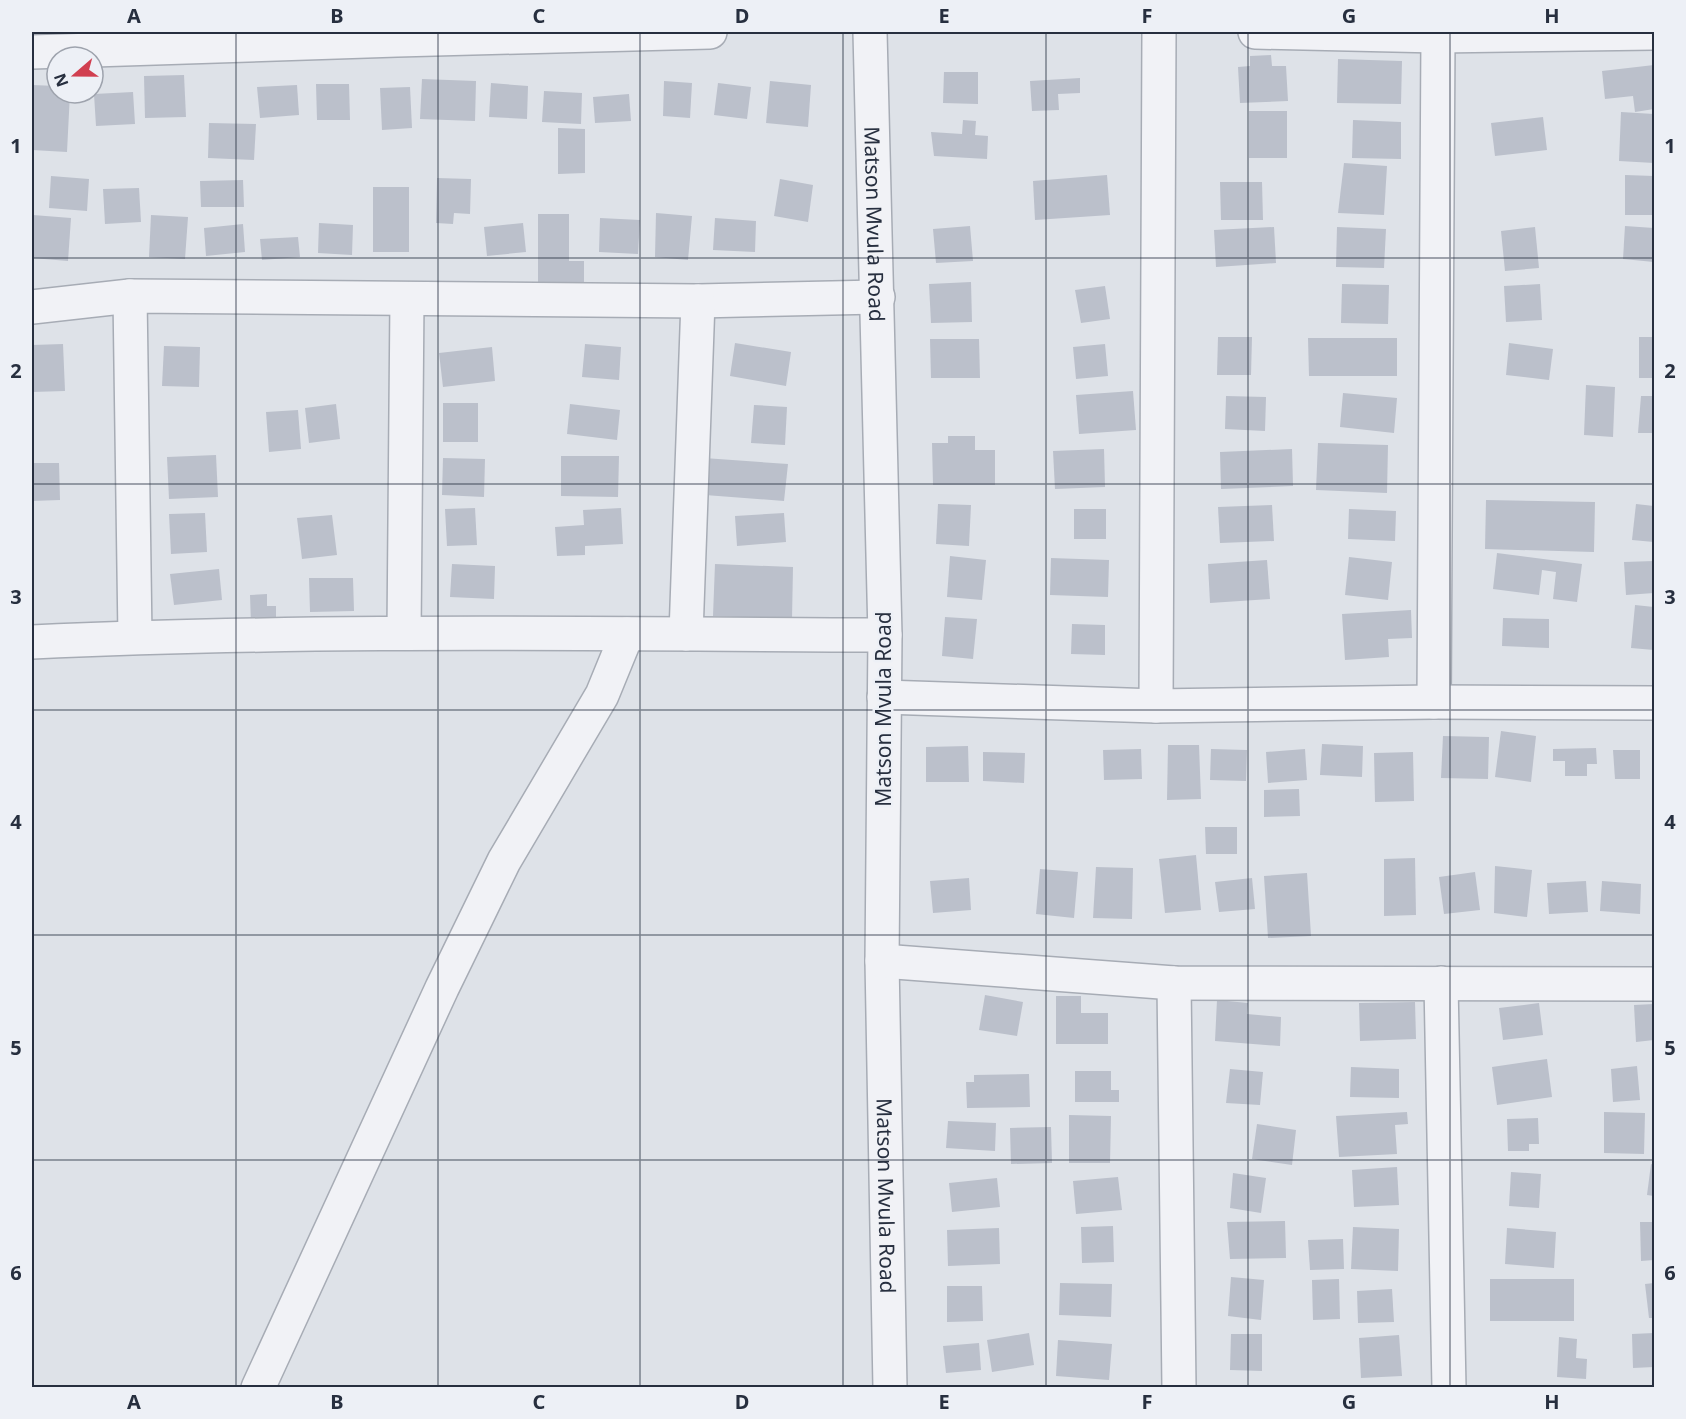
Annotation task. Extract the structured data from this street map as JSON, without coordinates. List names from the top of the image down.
{
  "streets": {
    "street": ["Matson Mvula Road"]
  },
  "north": "left",
  "grid": {
    "columns": [
      "A",
      "B",
      "C",
      "D",
      "E",
      "F",
      "G",
      "H"
    ],
    "rows": [
      "1",
      "2",
      "3",
      "4",
      "5",
      "6"
    ]
  }
}
